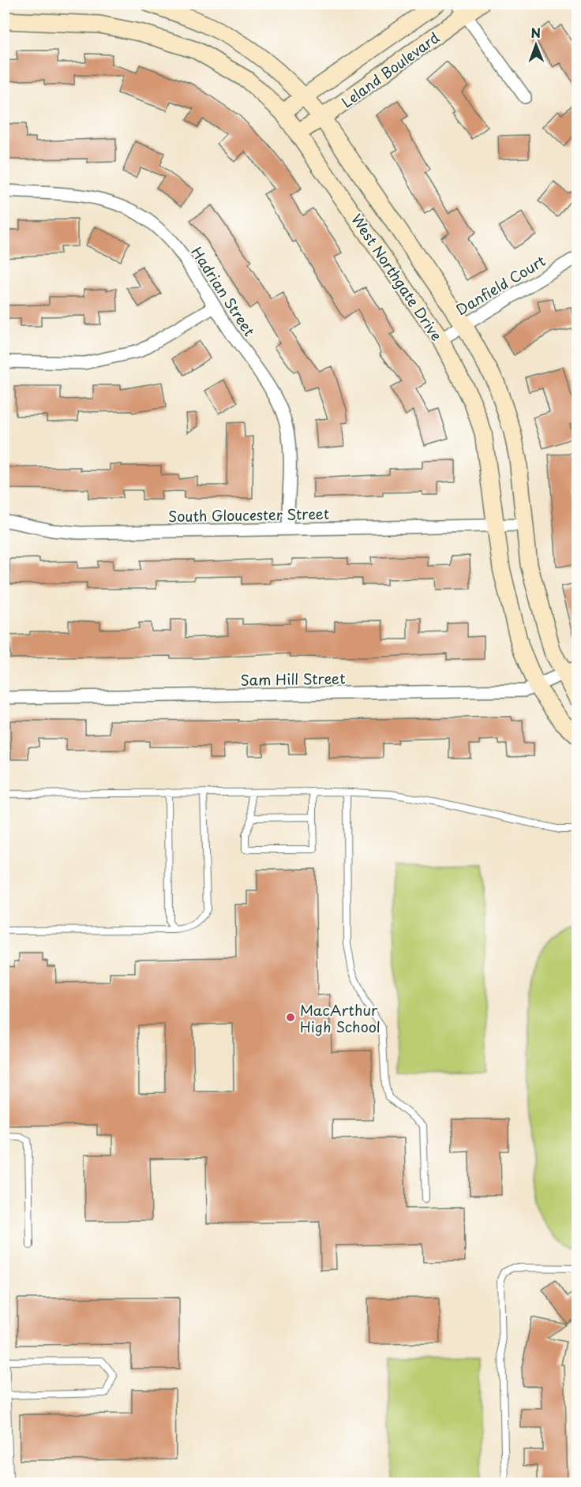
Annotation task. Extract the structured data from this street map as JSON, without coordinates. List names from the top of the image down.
{
  "streets": {
    "main road": ["Leland Boulevard", "West Northgate Drive"],
    "street": [
      "Danfield Court",
      "Hadrian Street",
      "South Gloucester Street",
      "Sam Hill Street"
    ]
  },
  "crossings": [
    ["Leland Boulevard", "West Northgate Drive"],
    ["West Northgate Drive", "Danfield Court"],
    ["West Northgate Drive", "South Gloucester Street"],
    ["West Northgate Drive", "Sam Hill Street"],
    ["Hadrian Street", "South Gloucester Street"]
  ],
  "places": ["MacArthur High School"],
  "north": "top"
}
